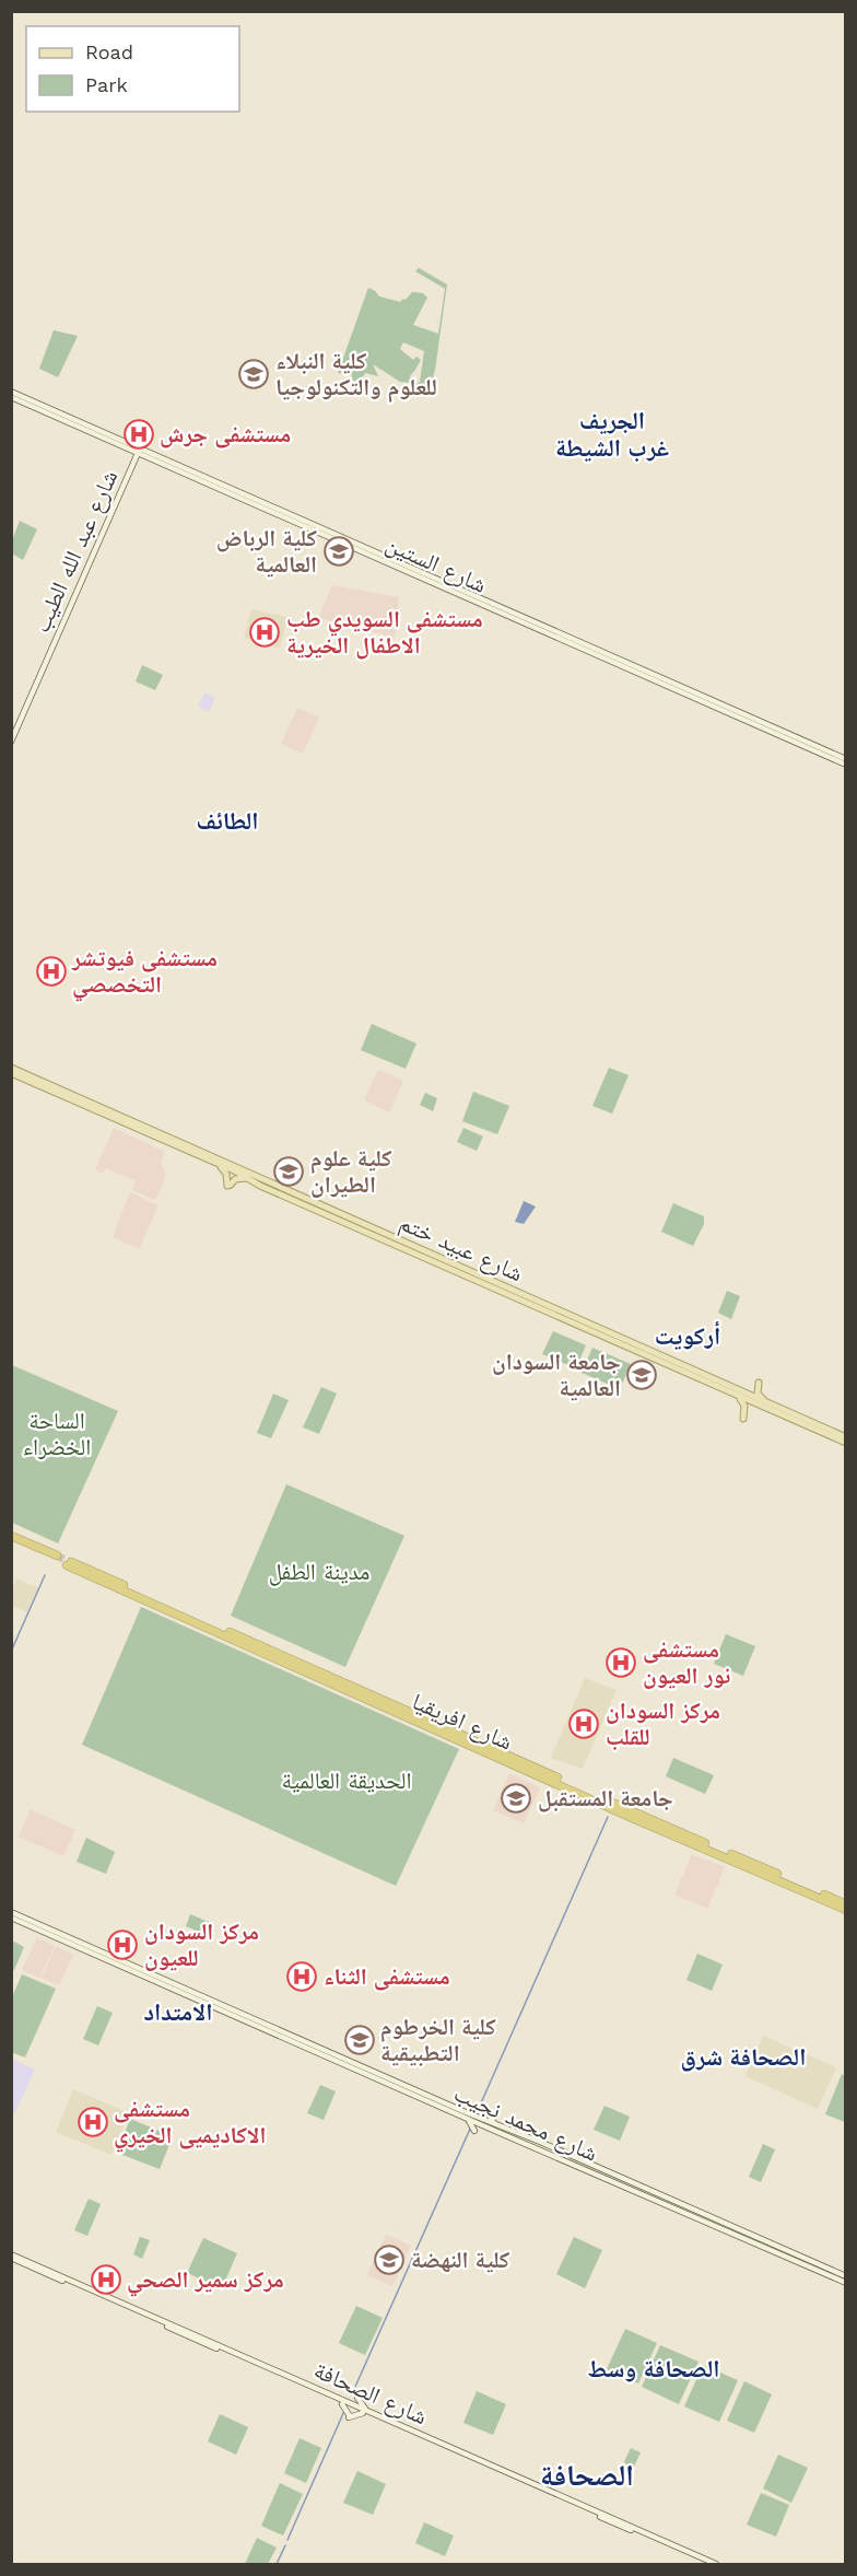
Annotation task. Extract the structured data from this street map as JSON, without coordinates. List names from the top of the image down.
{
  "streets": {
    "highway": ["شارع افريقيا"],
    "main road": [
      "شارع عبد الله الطيب",
      "شارع الستين",
      "شارع عبيد ختم",
      "شارع محمد نجيب",
      "شارع الصحافة"
    ]
  },
  "crossings": [
    ["شارع عبد الله الطيب", "شارع الستين"]
  ],
  "districts": [
    "الجريف غرب الشيطة",
    "الطائف",
    "أركويت",
    "الامتداد",
    "الصحافة شرق",
    "الصحافة وسط",
    "الصحافة"
  ],
  "parks": ["الساحة الخضراء", "مدينة الطفل", "الحديقة العالمية"],
  "places": {
    "school or university": [
      "كلية النبلاء للعلوم والتكنولوجيا",
      "كلية الرباض العالمية",
      "كلية علوم الطيران",
      "جامعة السودان العالمية",
      "جامعة المستقبل",
      "كلية الخرطوم التطبيقية",
      "كلية النهضة"
    ],
    "hospital": [
      "مستشفى جرش",
      "مستشفى السويدي طب الاطفال الخيرية",
      "مستشفى فيوتشر التخصصي",
      "مستشفى نور العيون",
      "مركز السودان للقلب",
      "مركز السودان للعيون",
      "مستشفى الثناء",
      "مستشفى الاكاديميى الخيري",
      "مركز سمير الصحي"
    ]
  },
  "legend": ["Road", "Park"]
}
